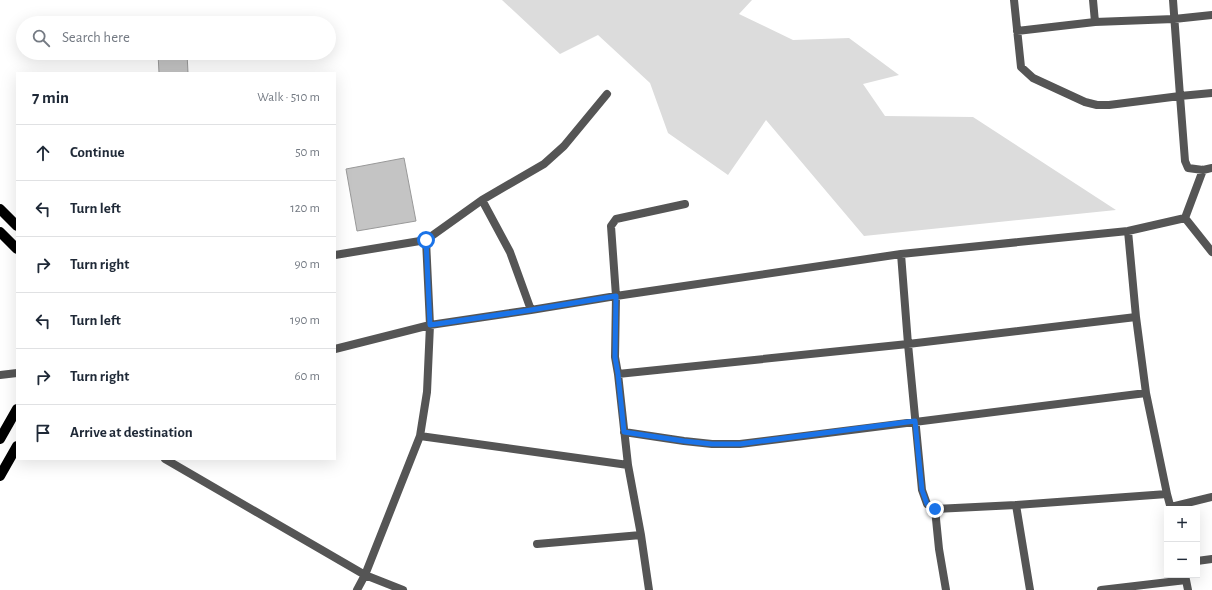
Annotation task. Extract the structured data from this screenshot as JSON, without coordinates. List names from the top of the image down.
{
  "page": {
    "search": "Search here",
    "heading": ["7 min", "Walk · 510 m"],
    "list": [
      ["Continue", "50 m"],
      ["Turn left", "120 m"],
      ["Turn right", "90 m"],
      ["Turn left", "190 m"],
      ["Turn right", "60 m"],
      "Arrive at destination"
    ],
    "map_buttons": ["+", "−"]
  }
}
